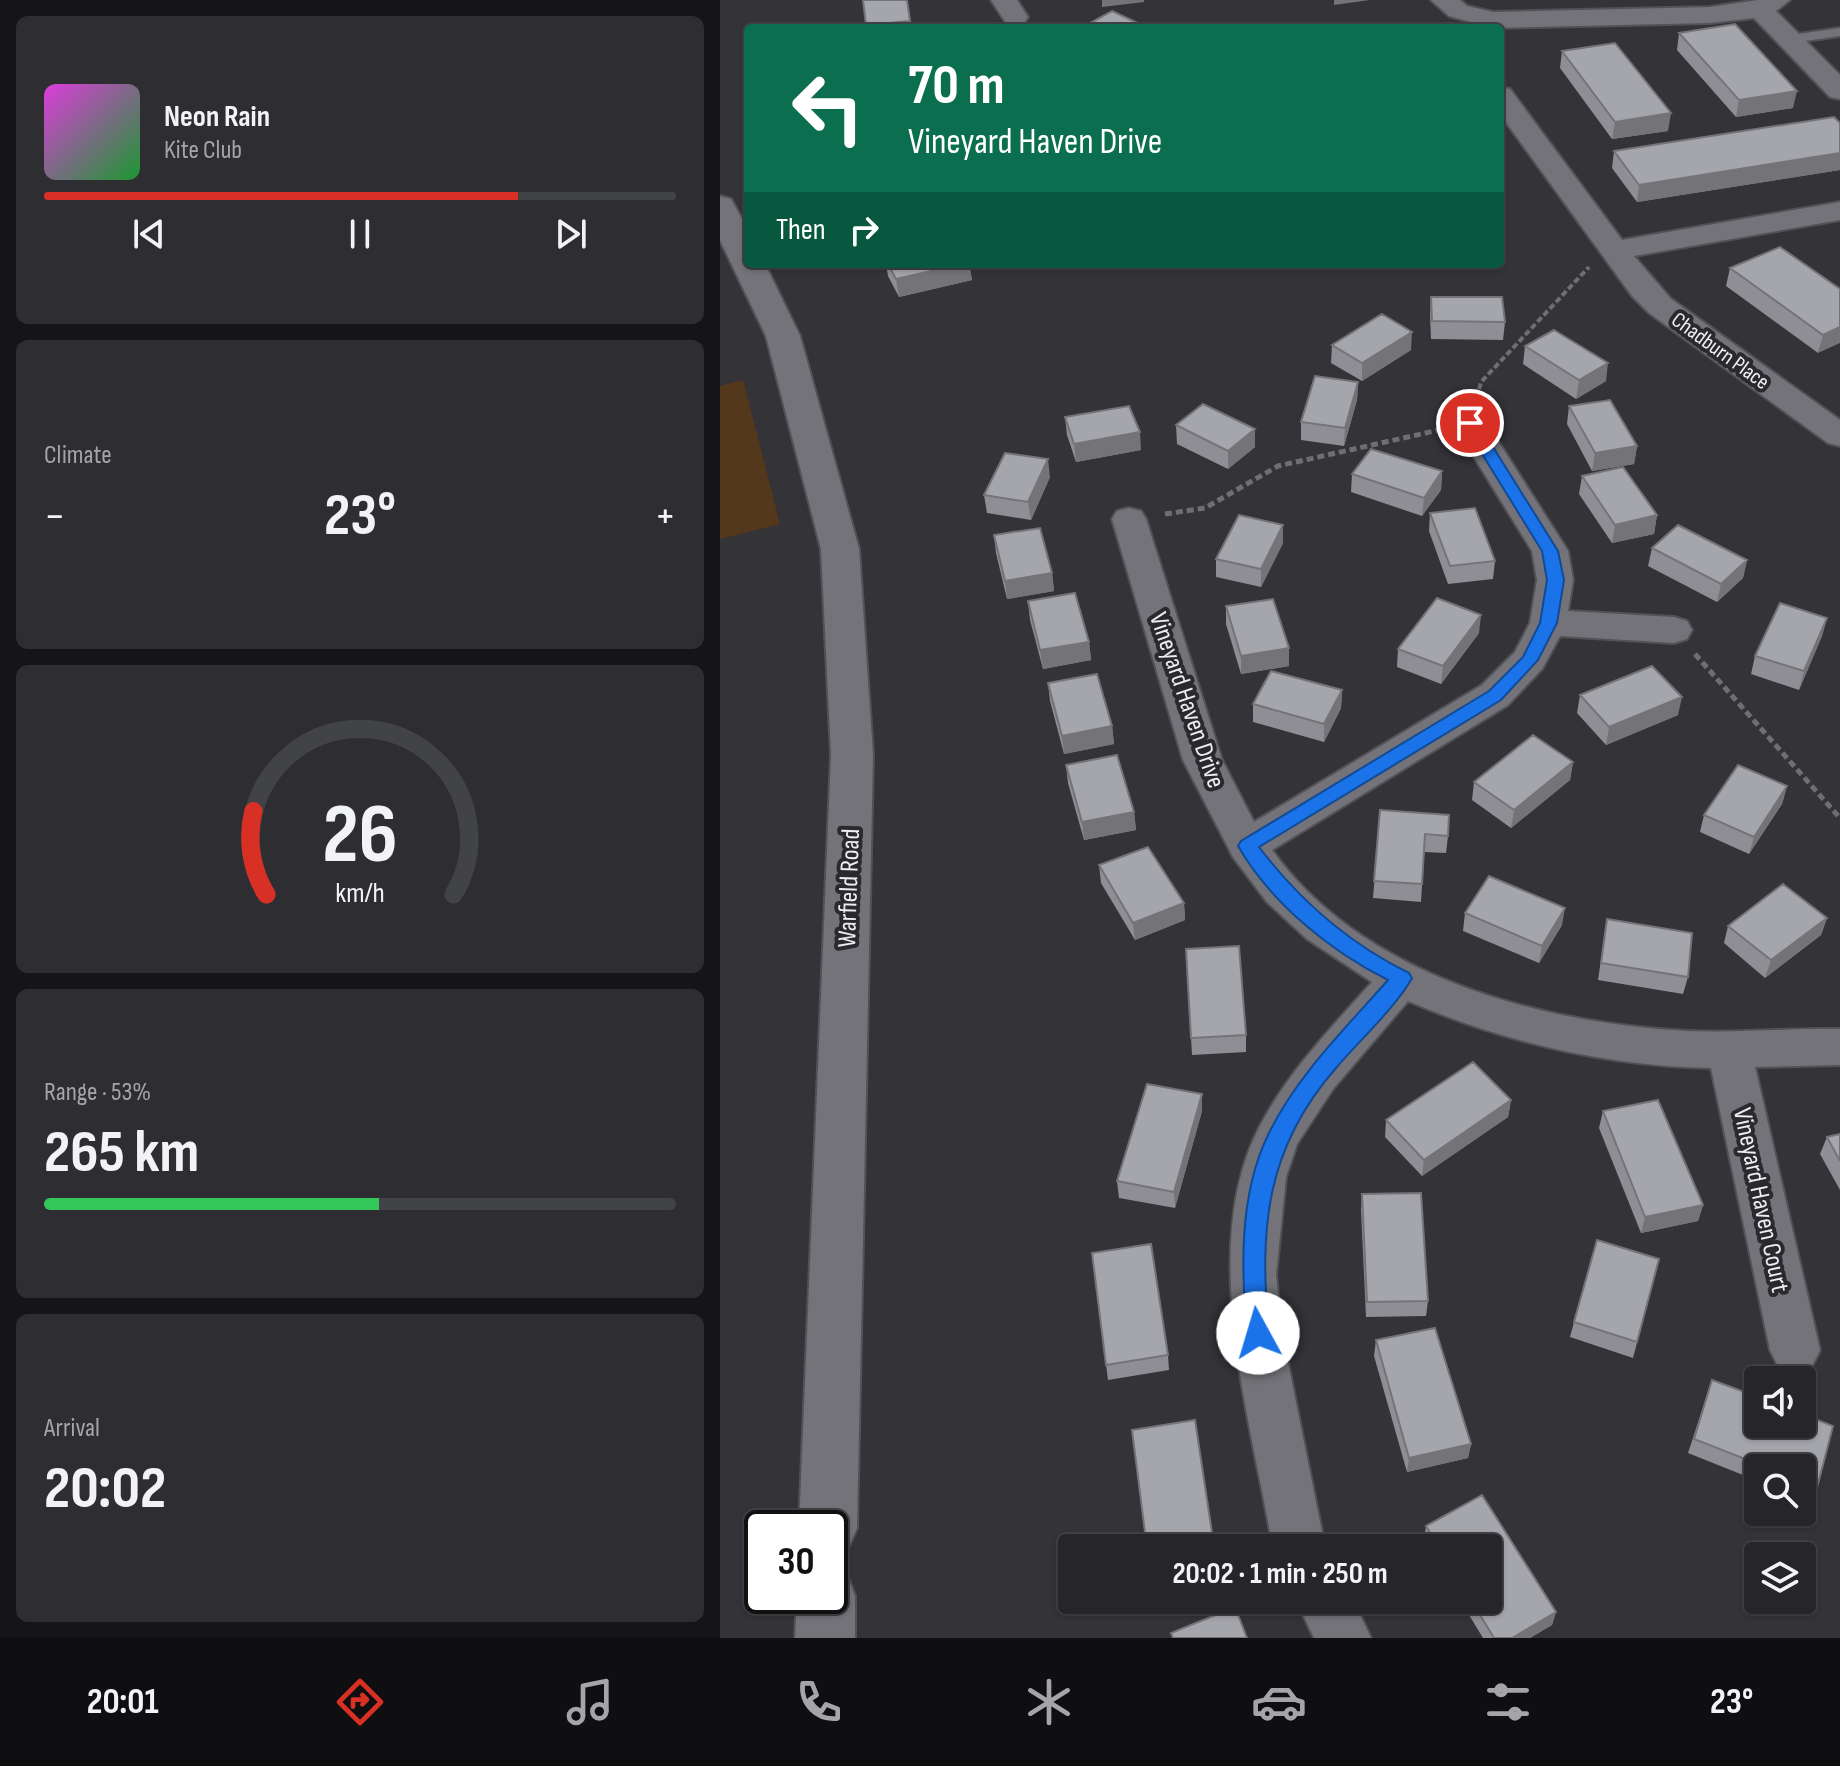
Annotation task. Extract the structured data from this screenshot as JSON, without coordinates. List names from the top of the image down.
{
  "streets": {
    "street": [
      "Chadburn Place",
      "Vineyard Haven Drive",
      "Warfield Road",
      "Vineyard Haven Court"
    ]
  },
  "crossings": [
    ["Vineyard Haven Drive", "Vineyard Haven Court"]
  ],
  "page": {
    "turn": ["70 m", "Vineyard Haven Drive"],
    "song": ["Neon Rain", "Kite Club"],
    "then": "Then",
    "tile": [
      "Climate",
      ["Range · 53%", "265 km"],
      ["Arrival", "20:02"]
    ],
    "heat": ["−", "23°", "+"],
    "limit": "30",
    "trip": "20:02 · 1 min · 250 m",
    "tabs": ["20:01", "23°"],
    "gauge": ["26", "km/h"]
  }
}
